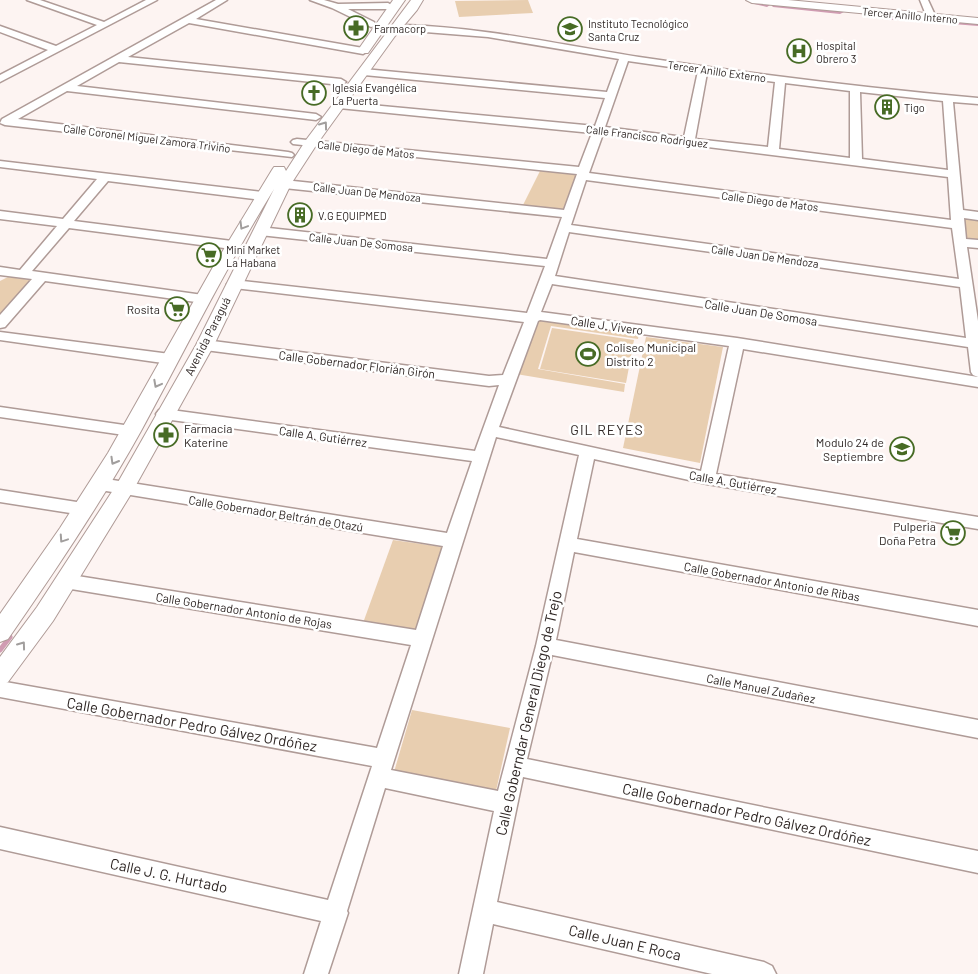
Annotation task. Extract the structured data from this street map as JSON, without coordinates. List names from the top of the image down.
{
  "streets": {
    "main road": ["Tercer Anillo Interno", "Avenida Paraguá"],
    "street": [
      "Tercer Anillo Externo",
      "Calle Francisco Rodriguez",
      "Calle Coronel Miguel Zamora Triviño",
      "Calle Diego de Matos",
      "Calle Juan De Mendoza",
      "Calle Juan De Somosa",
      "Calle J. Vivero",
      "Calle Gobernador Florián Girón",
      "Calle A. Gutiérrez",
      "Calle Gobernador Beltrán de Otazú",
      "Calle Gobernador Antonio de Ribas",
      "Calle Gobernador Antonio de Rojas",
      "Calle Manuel Zudañez",
      "Calle Goberndar General Diego de Trejo",
      "Calle Gobernador Pedro Gálvez Ordóñez",
      "Calle J. G. Hurtado",
      "Calle Juan E Roca"
    ]
  },
  "crossings": [
    ["Tercer Anillo Externo", "Avenida Paraguá"],
    ["Calle Francisco Rodriguez", "Avenida Paraguá"],
    ["Calle Coronel Miguel Zamora Triviño", "Avenida Paraguá"],
    ["Calle Diego de Matos", "Avenida Paraguá"],
    ["Calle Juan De Mendoza", "Avenida Paraguá"],
    ["Calle Juan De Somosa", "Avenida Paraguá"],
    ["Calle J. Vivero", "Avenida Paraguá"],
    ["Avenida Paraguá", "Calle Gobernador Florián Girón"],
    ["Avenida Paraguá", "Calle A. Gutiérrez"],
    ["Avenida Paraguá", "Calle Gobernador Beltrán de Otazú"],
    ["Avenida Paraguá", "Calle Gobernador Antonio de Rojas"],
    ["Calle A. Gutiérrez", "Calle Goberndar General Diego de Trejo"],
    ["Calle Gobernador Antonio de Ribas", "Calle Goberndar General Diego de Trejo"],
    ["Calle Manuel Zudañez", "Calle Goberndar General Diego de Trejo"],
    ["Calle Goberndar General Diego de Trejo", "Calle Gobernador Pedro Gálvez Ordóñez"],
    ["Calle Goberndar General Diego de Trejo", "Calle Juan E Roca"]
  ],
  "districts": ["GIL REYES"],
  "places": {
    "pharmacy": ["Farmacorp", "Farmacia Katerine"],
    "school or university": ["Instituto Tecnológico Santa Cruz", "Modulo 24 de Septiembre"],
    "hospital": ["Hospital Obrero 3"],
    "church": ["Iglesia Evangélica La Puerta"],
    "building": ["Tigo", "V.G EQUIPMED"],
    "supermarket": ["Mini Market La Habana", "Rosita", "Pulperia Doña Petra"],
    "sports": ["Coliseo Municipal Distrito 2"]
  }
}
